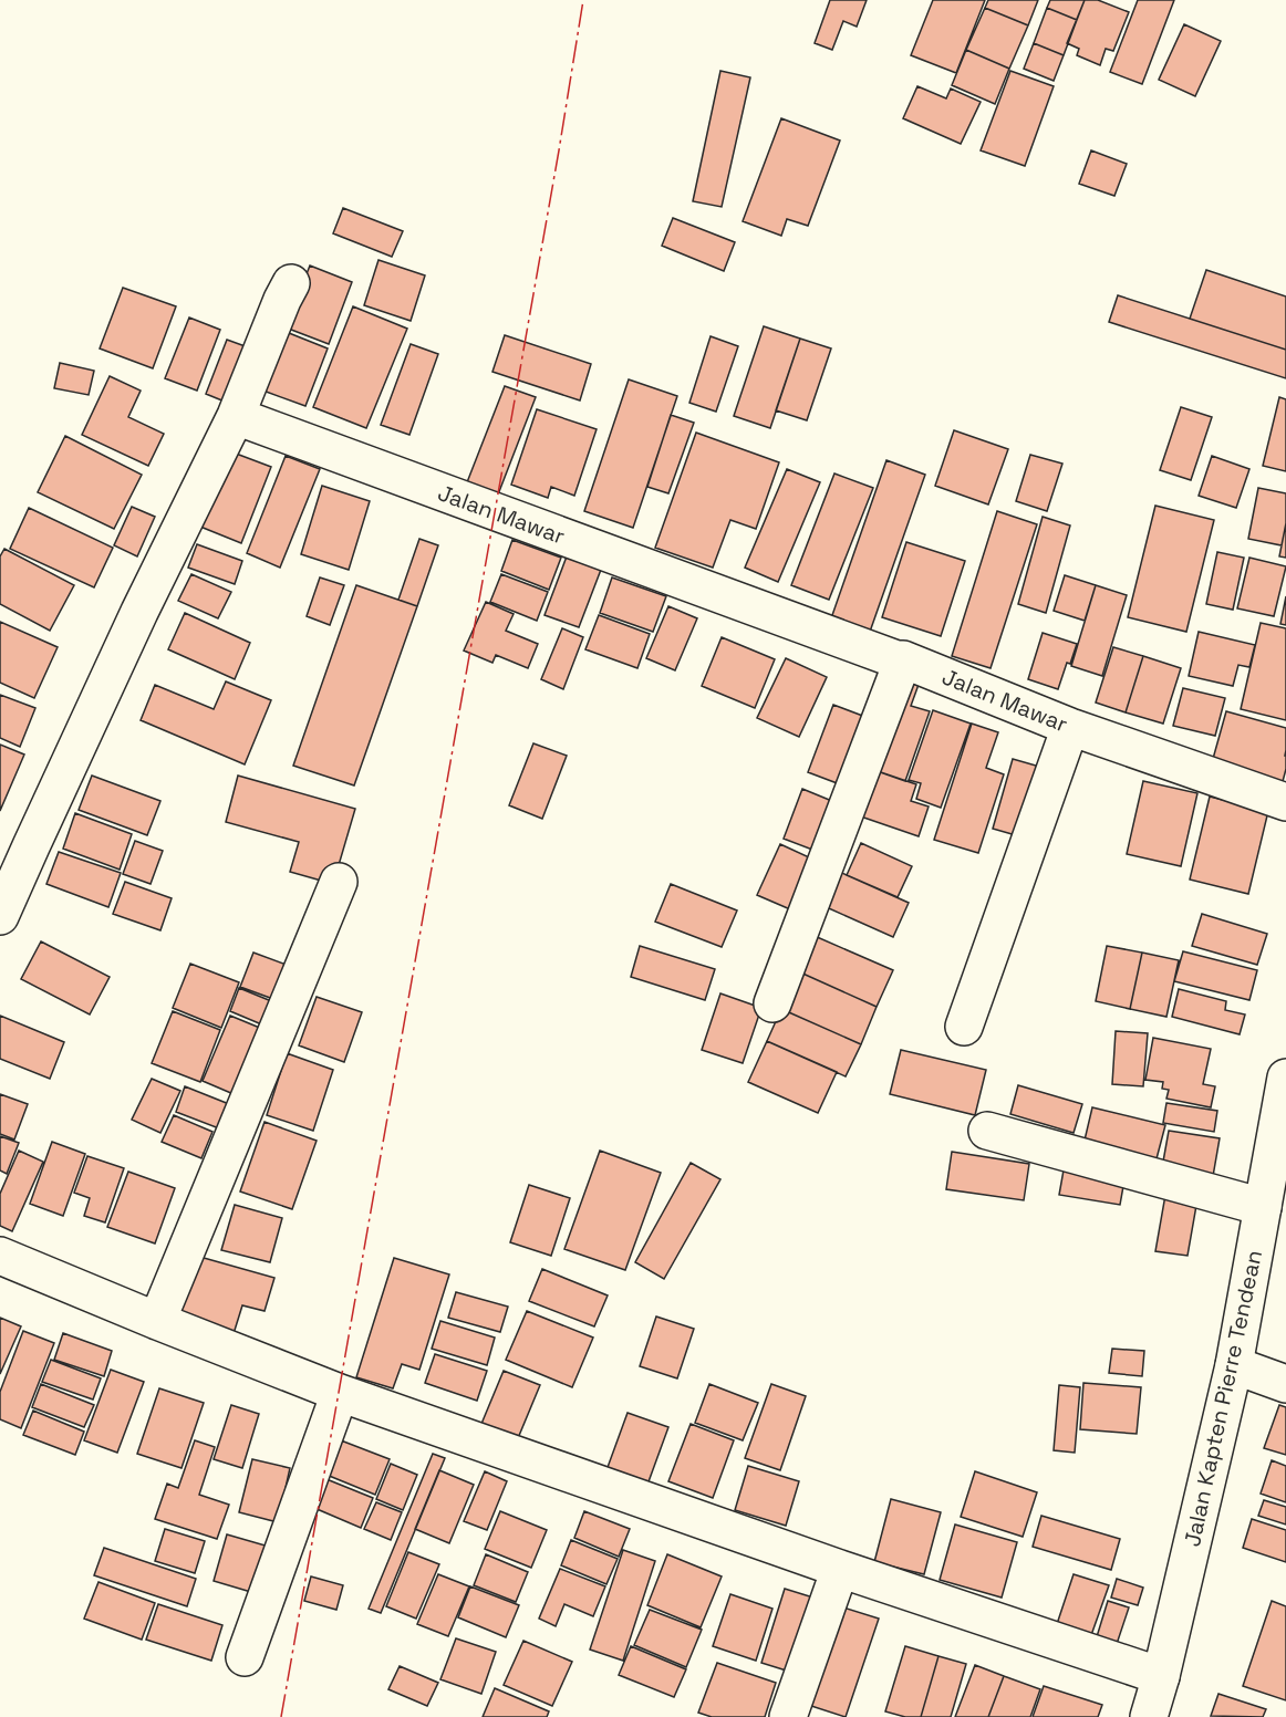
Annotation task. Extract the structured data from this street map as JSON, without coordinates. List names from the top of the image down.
{
  "streets": {
    "street": ["Jalan Mawar", "Jalan Kapten Pierre Tendean"]
  }
}
